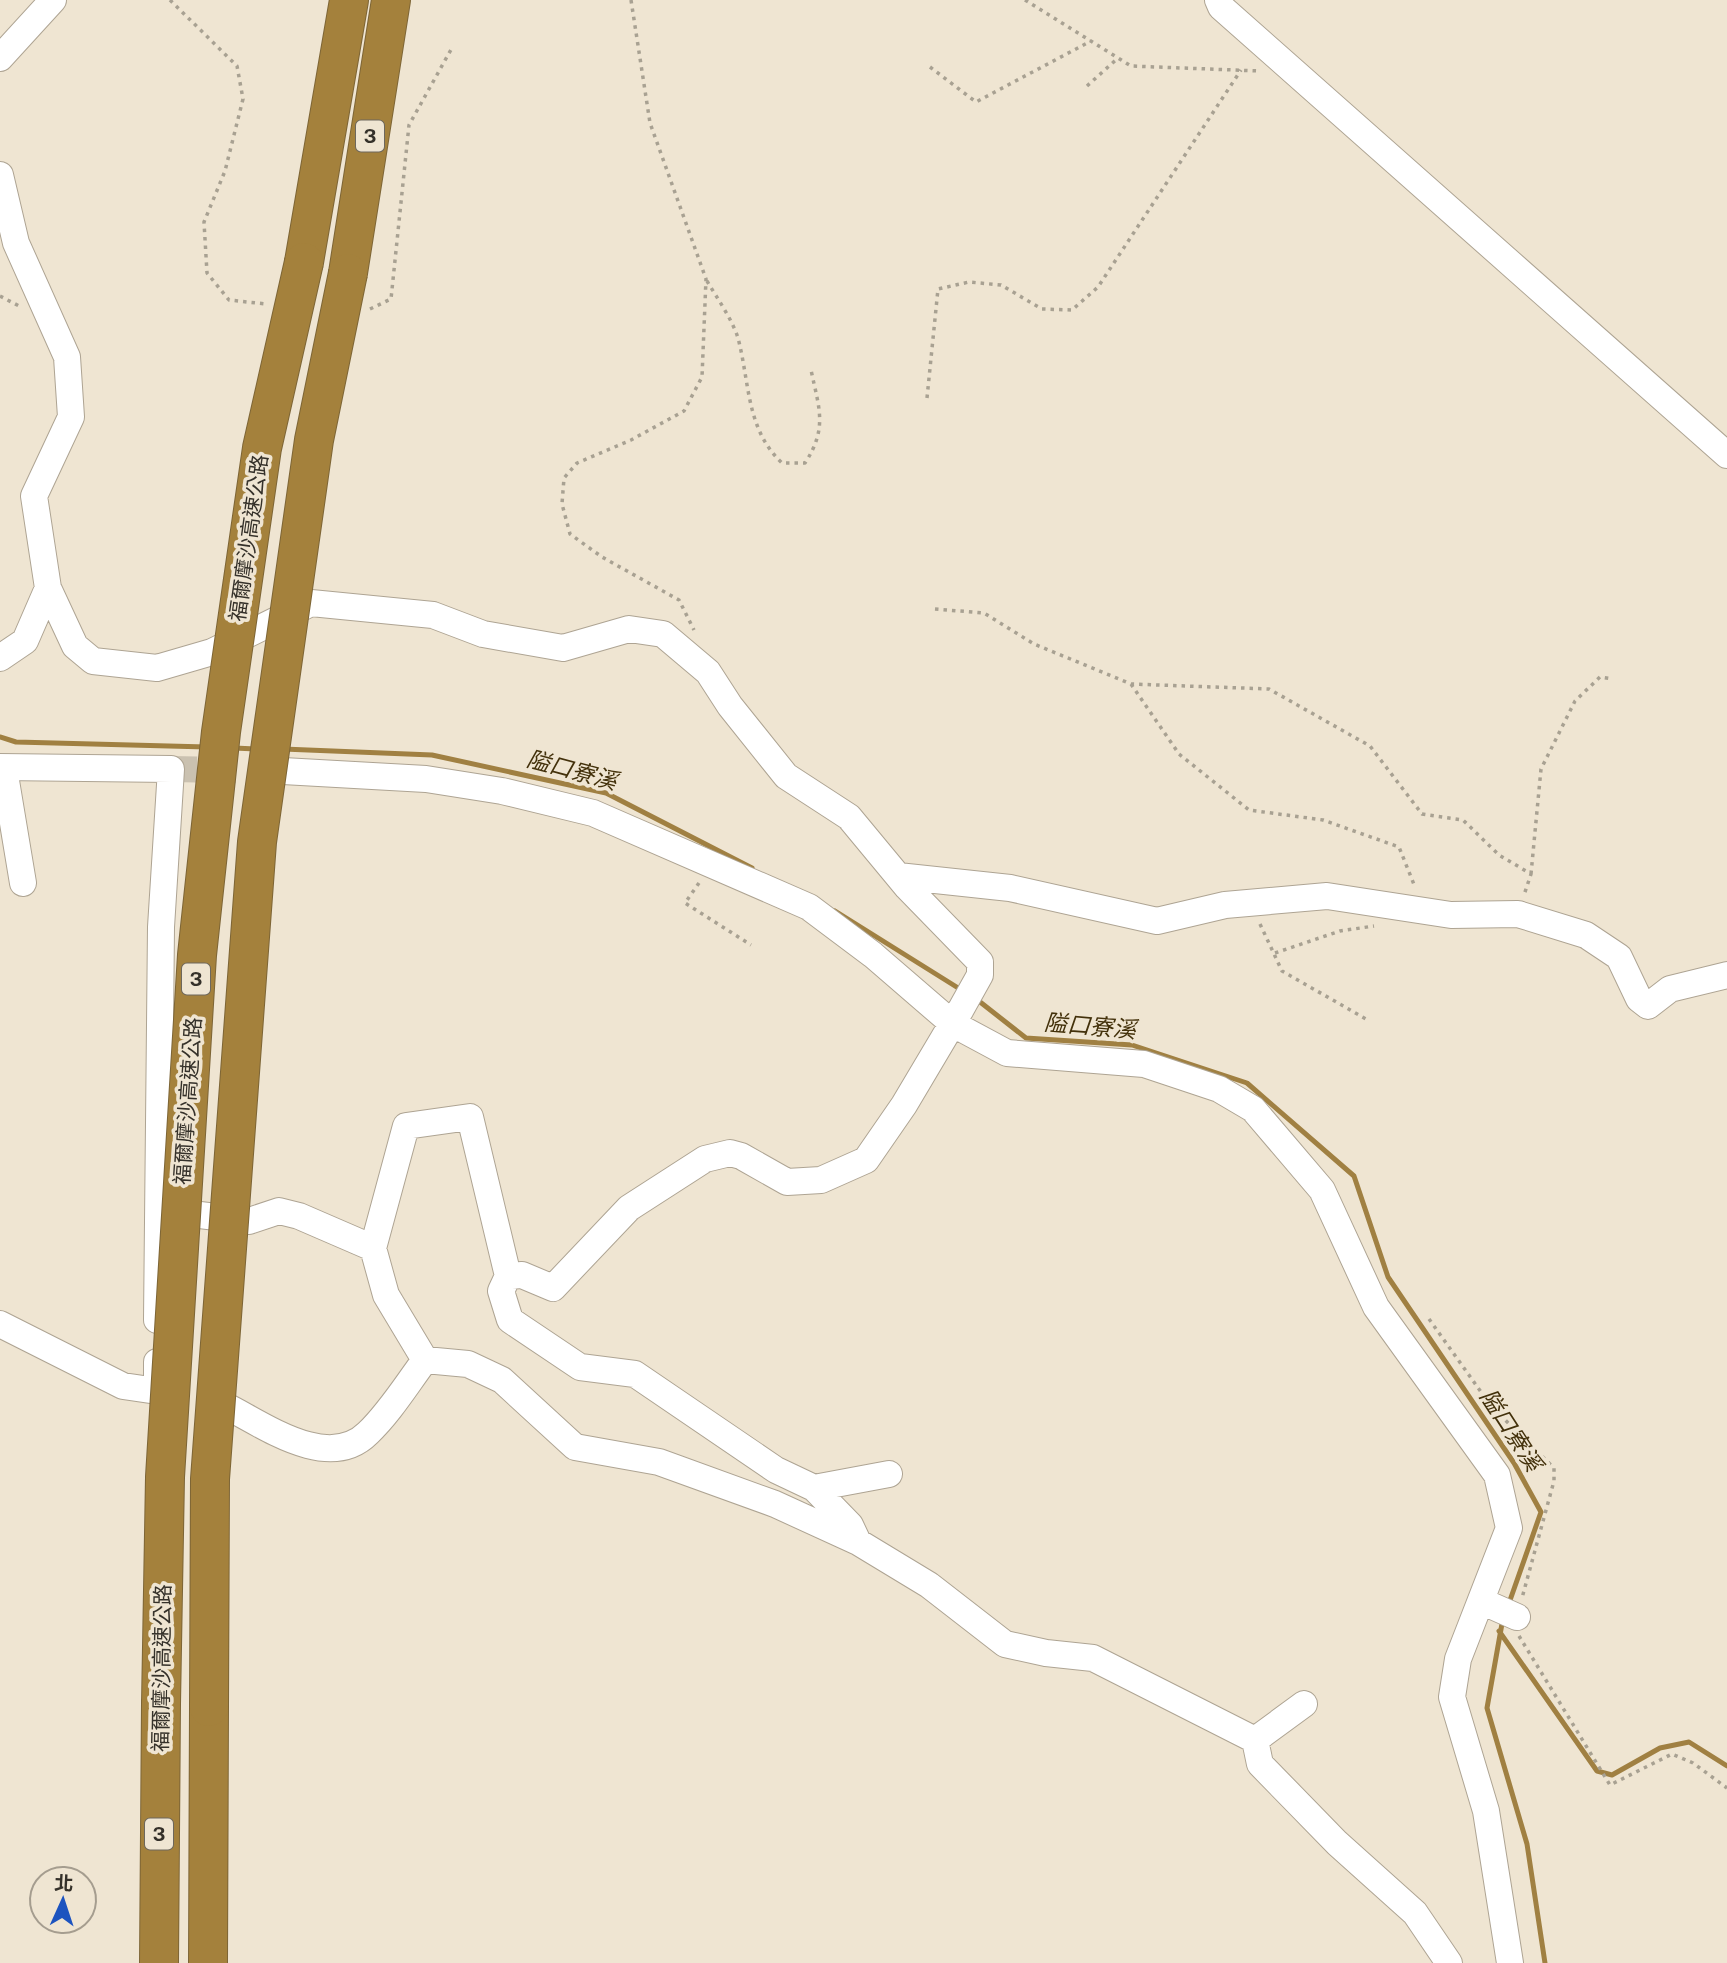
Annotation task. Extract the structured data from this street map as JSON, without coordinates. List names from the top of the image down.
{
  "streets": {
    "highway": ["3", "福爾摩沙高速公路"]
  },
  "water": ["隘口寮溪"],
  "north": "top"
}
